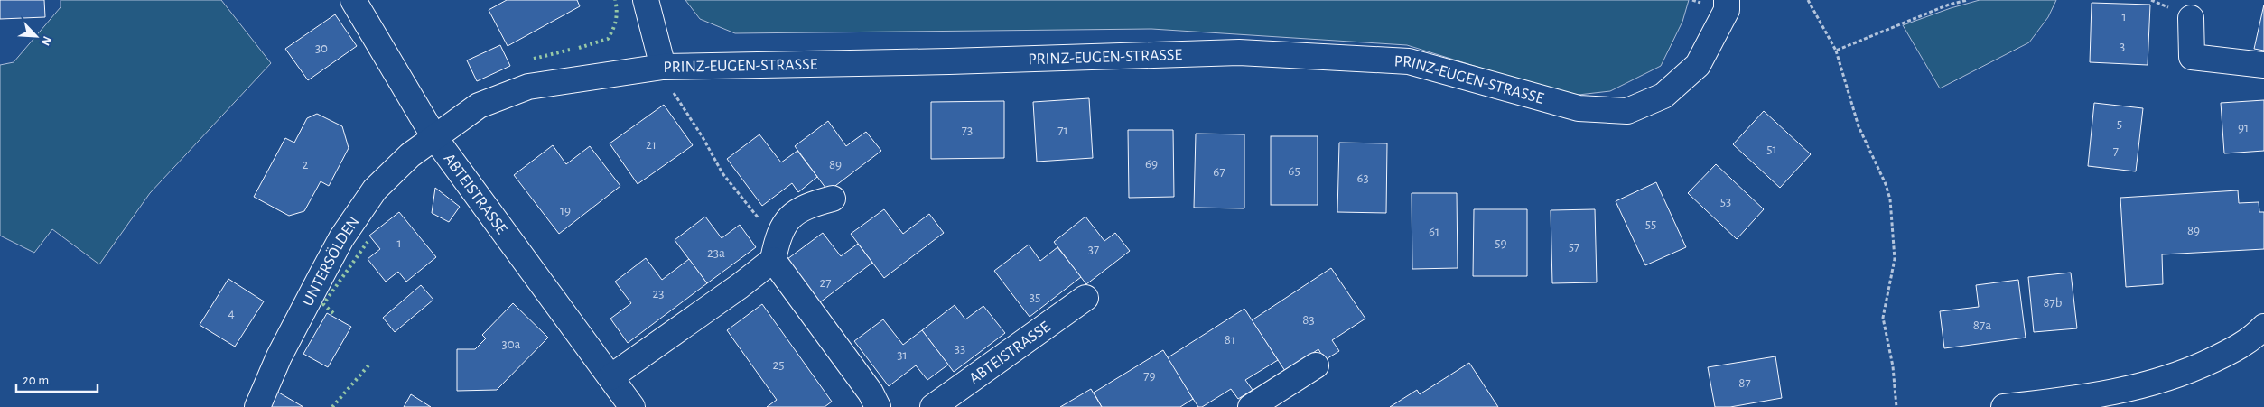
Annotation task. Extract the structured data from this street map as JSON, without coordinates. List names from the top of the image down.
{
  "streets": {
    "street": ["PRINZ-EUGEN-STRASSE", "ABTEISTRASSE", "UNTERSÖLDEN"]
  },
  "crossings": [
    ["PRINZ-EUGEN-STRASSE", "ABTEISTRASSE"],
    ["PRINZ-EUGEN-STRASSE", "UNTERSÖLDEN"],
    ["ABTEISTRASSE", "UNTERSÖLDEN"]
  ],
  "house_numbers": [
    "1",
    "3",
    "30",
    "5",
    "91",
    "73",
    "71",
    "21",
    "51",
    "7",
    "69",
    "2",
    "89",
    "65",
    "67",
    "63",
    "53",
    "19",
    "55",
    "89",
    "61",
    "1",
    "59",
    "57",
    "37",
    "23a",
    "27",
    "23",
    "35",
    "87b",
    "4",
    "83",
    "87a",
    "81",
    "30a",
    "33",
    "31",
    "25",
    "79",
    "87"
  ],
  "scale_bar": "20 m",
  "north": "bottom right"
}
